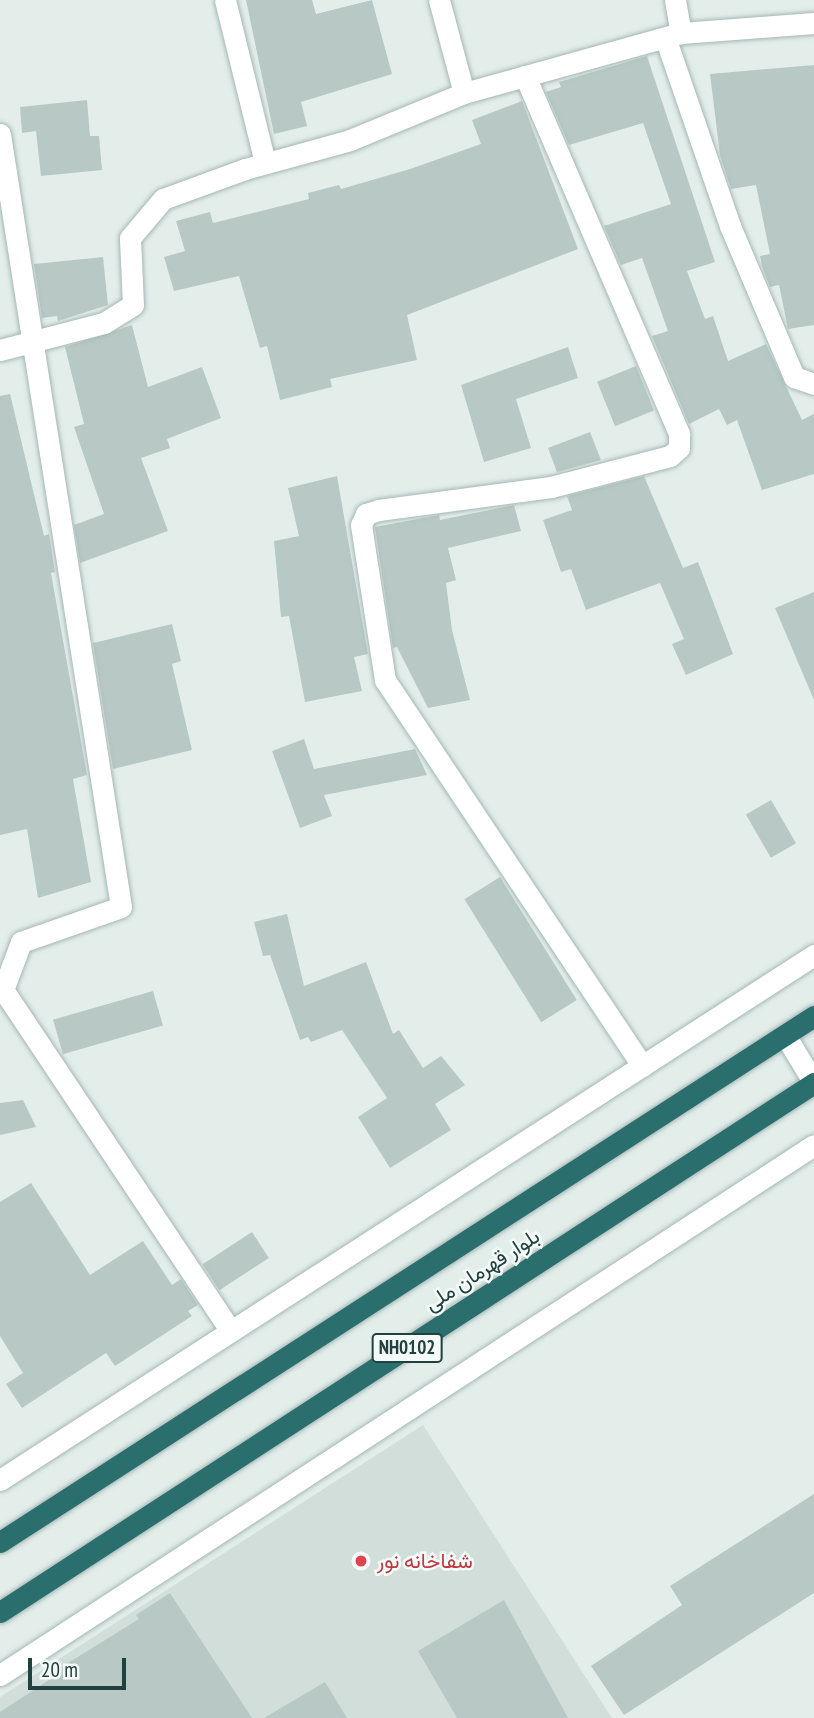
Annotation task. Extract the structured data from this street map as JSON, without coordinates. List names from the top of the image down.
{
  "streets": {
    "highway": ["بلوار قهرمان ملی", "NH0102"]
  },
  "places": ["شفاخانه نور"],
  "scale_bar": "20 m"
}
